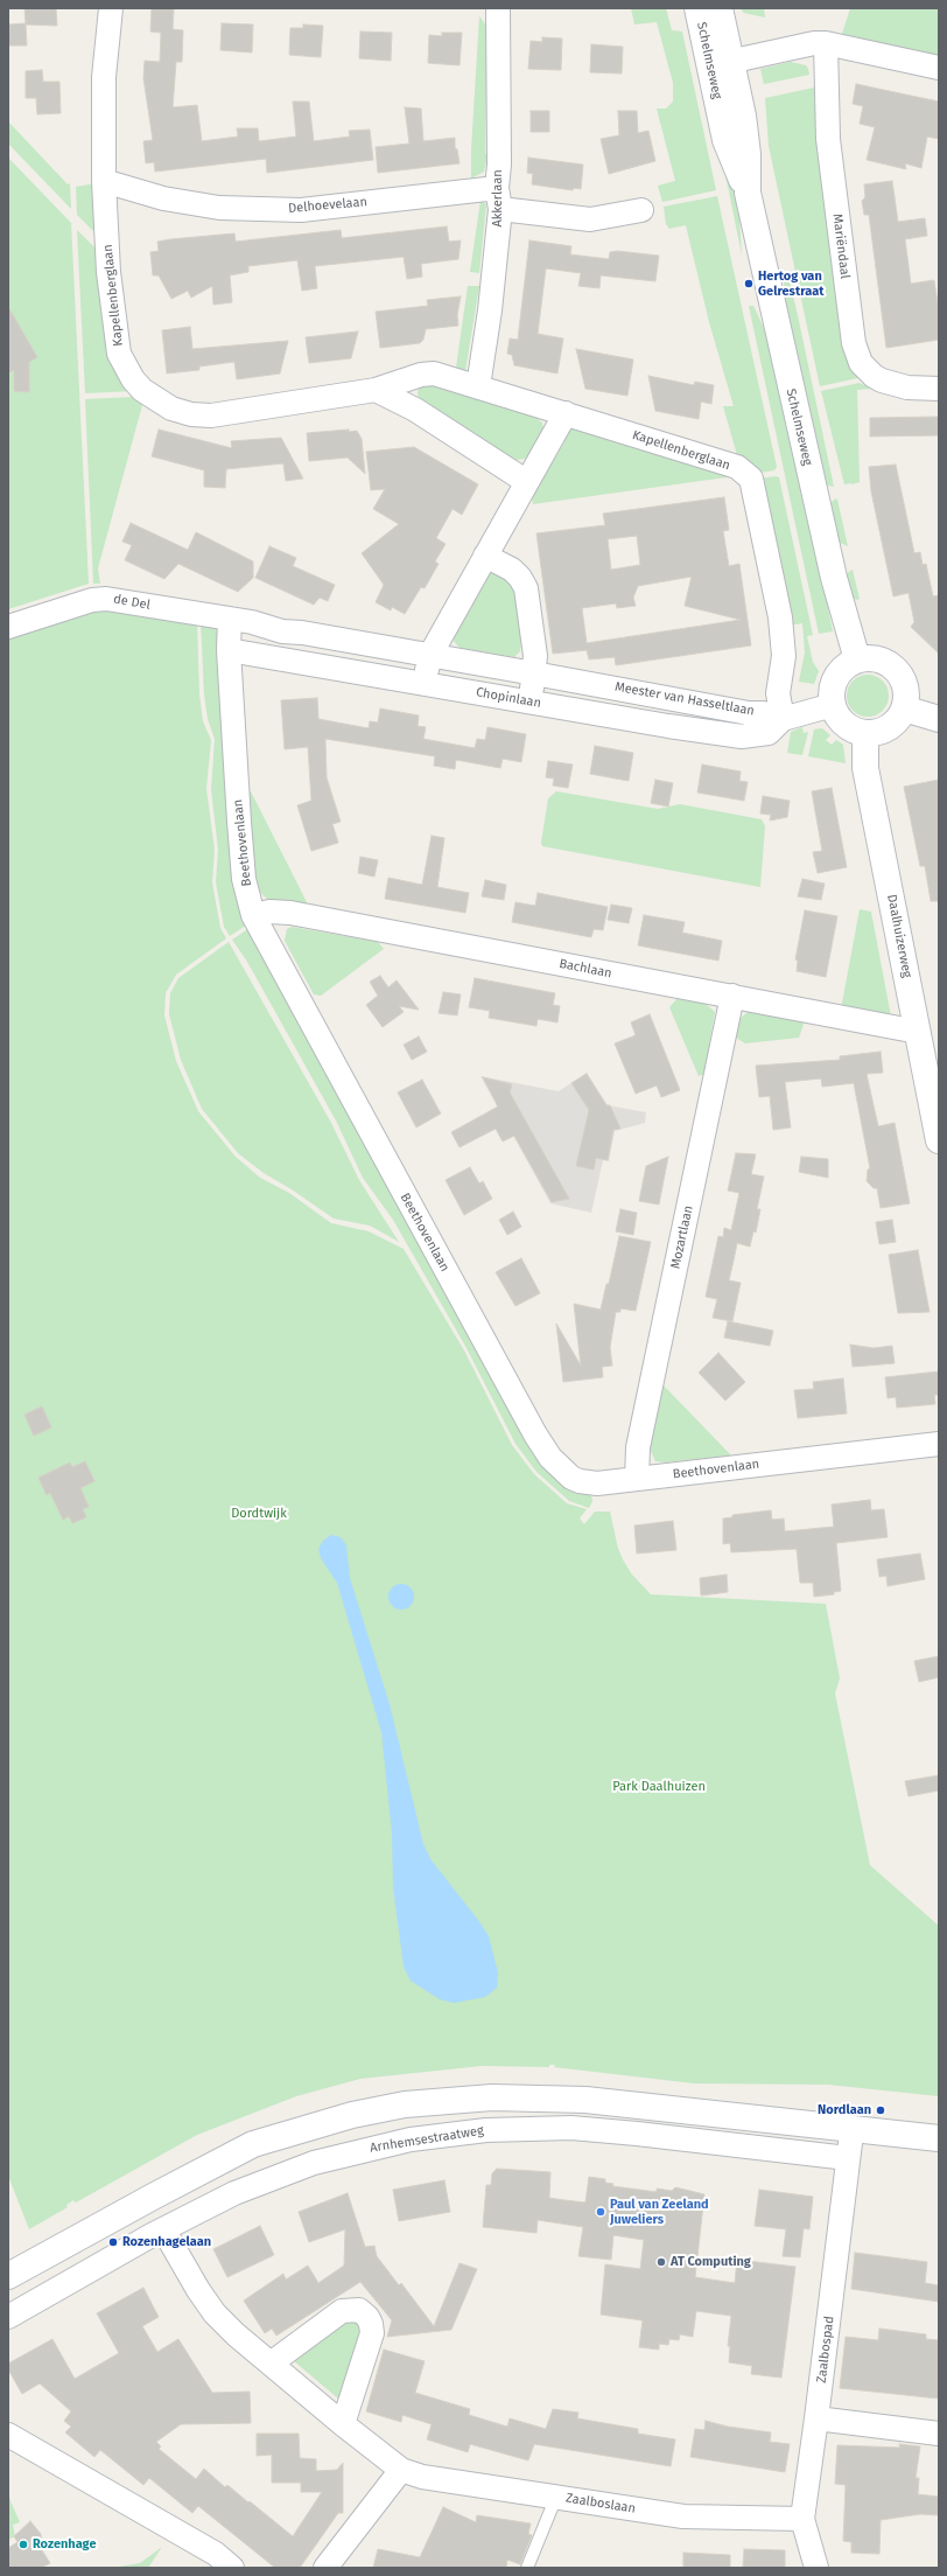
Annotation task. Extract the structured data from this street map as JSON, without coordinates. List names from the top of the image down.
{
  "streets": {
    "main road": ["Schelmseweg", "Daalhuizerweg"],
    "street": [
      "Akkerlaan",
      "Delhoevelaan",
      "Mariëndaal",
      "Kapellenberglaan",
      "de Del",
      "Chopinlaan",
      "Meester van Hasseltlaan",
      "Beethovenlaan",
      "Bachlaan",
      "Mozartlaan",
      "Arnhemsestraatweg",
      "Zaalbospad",
      "Zaalboslaan"
    ]
  },
  "crossings": [
    ["Schelmseweg", "Daalhuizerweg"],
    ["Akkerlaan", "Delhoevelaan"],
    ["Akkerlaan", "Kapellenberglaan"],
    ["Delhoevelaan", "Kapellenberglaan"],
    ["Kapellenberglaan", "Chopinlaan"],
    ["Kapellenberglaan", "Meester van Hasseltlaan"],
    ["de Del", "Meester van Hasseltlaan"],
    ["de Del", "Beethovenlaan"],
    ["Chopinlaan", "Meester van Hasseltlaan"],
    ["Chopinlaan", "Beethovenlaan"],
    ["Meester van Hasseltlaan", "Beethovenlaan"],
    ["Beethovenlaan", "Bachlaan"],
    ["Beethovenlaan", "Mozartlaan"],
    ["Daalhuizerweg", "Bachlaan"],
    ["Bachlaan", "Mozartlaan"],
    ["Arnhemsestraatweg", "Zaalbospad"],
    ["Arnhemsestraatweg", "Zaalboslaan"]
  ],
  "parks": ["Dordtwijk", "Park Daalhuizen"],
  "places": [
    "Hertog van Gelrestraat",
    "Nordlaan",
    "Paul van Zeeland Juweliers",
    "Rozenhagelaan",
    "AT Computing",
    "Rozenhage"
  ]
}
